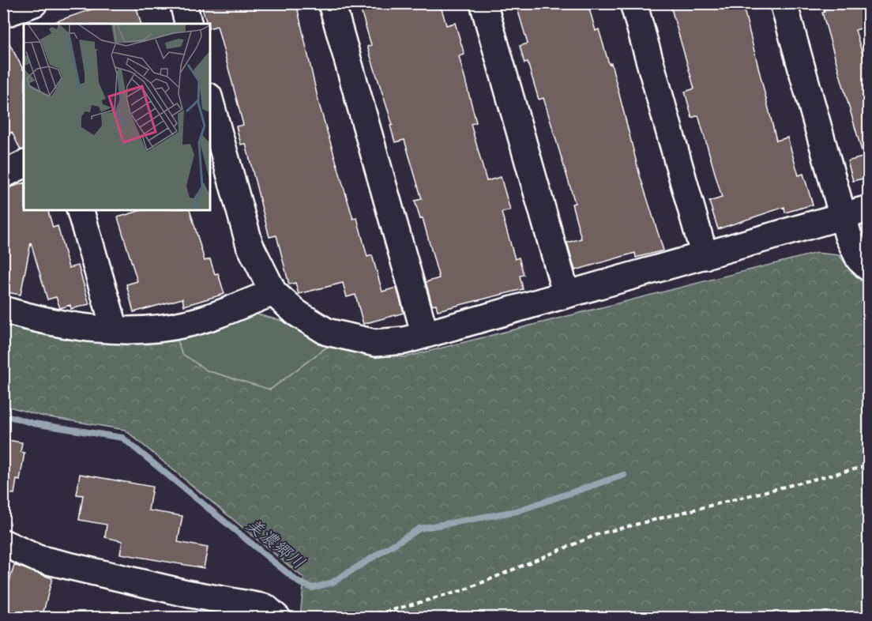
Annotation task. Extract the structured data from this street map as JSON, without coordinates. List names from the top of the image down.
{
  "water": ["美濃郷川"]
}
